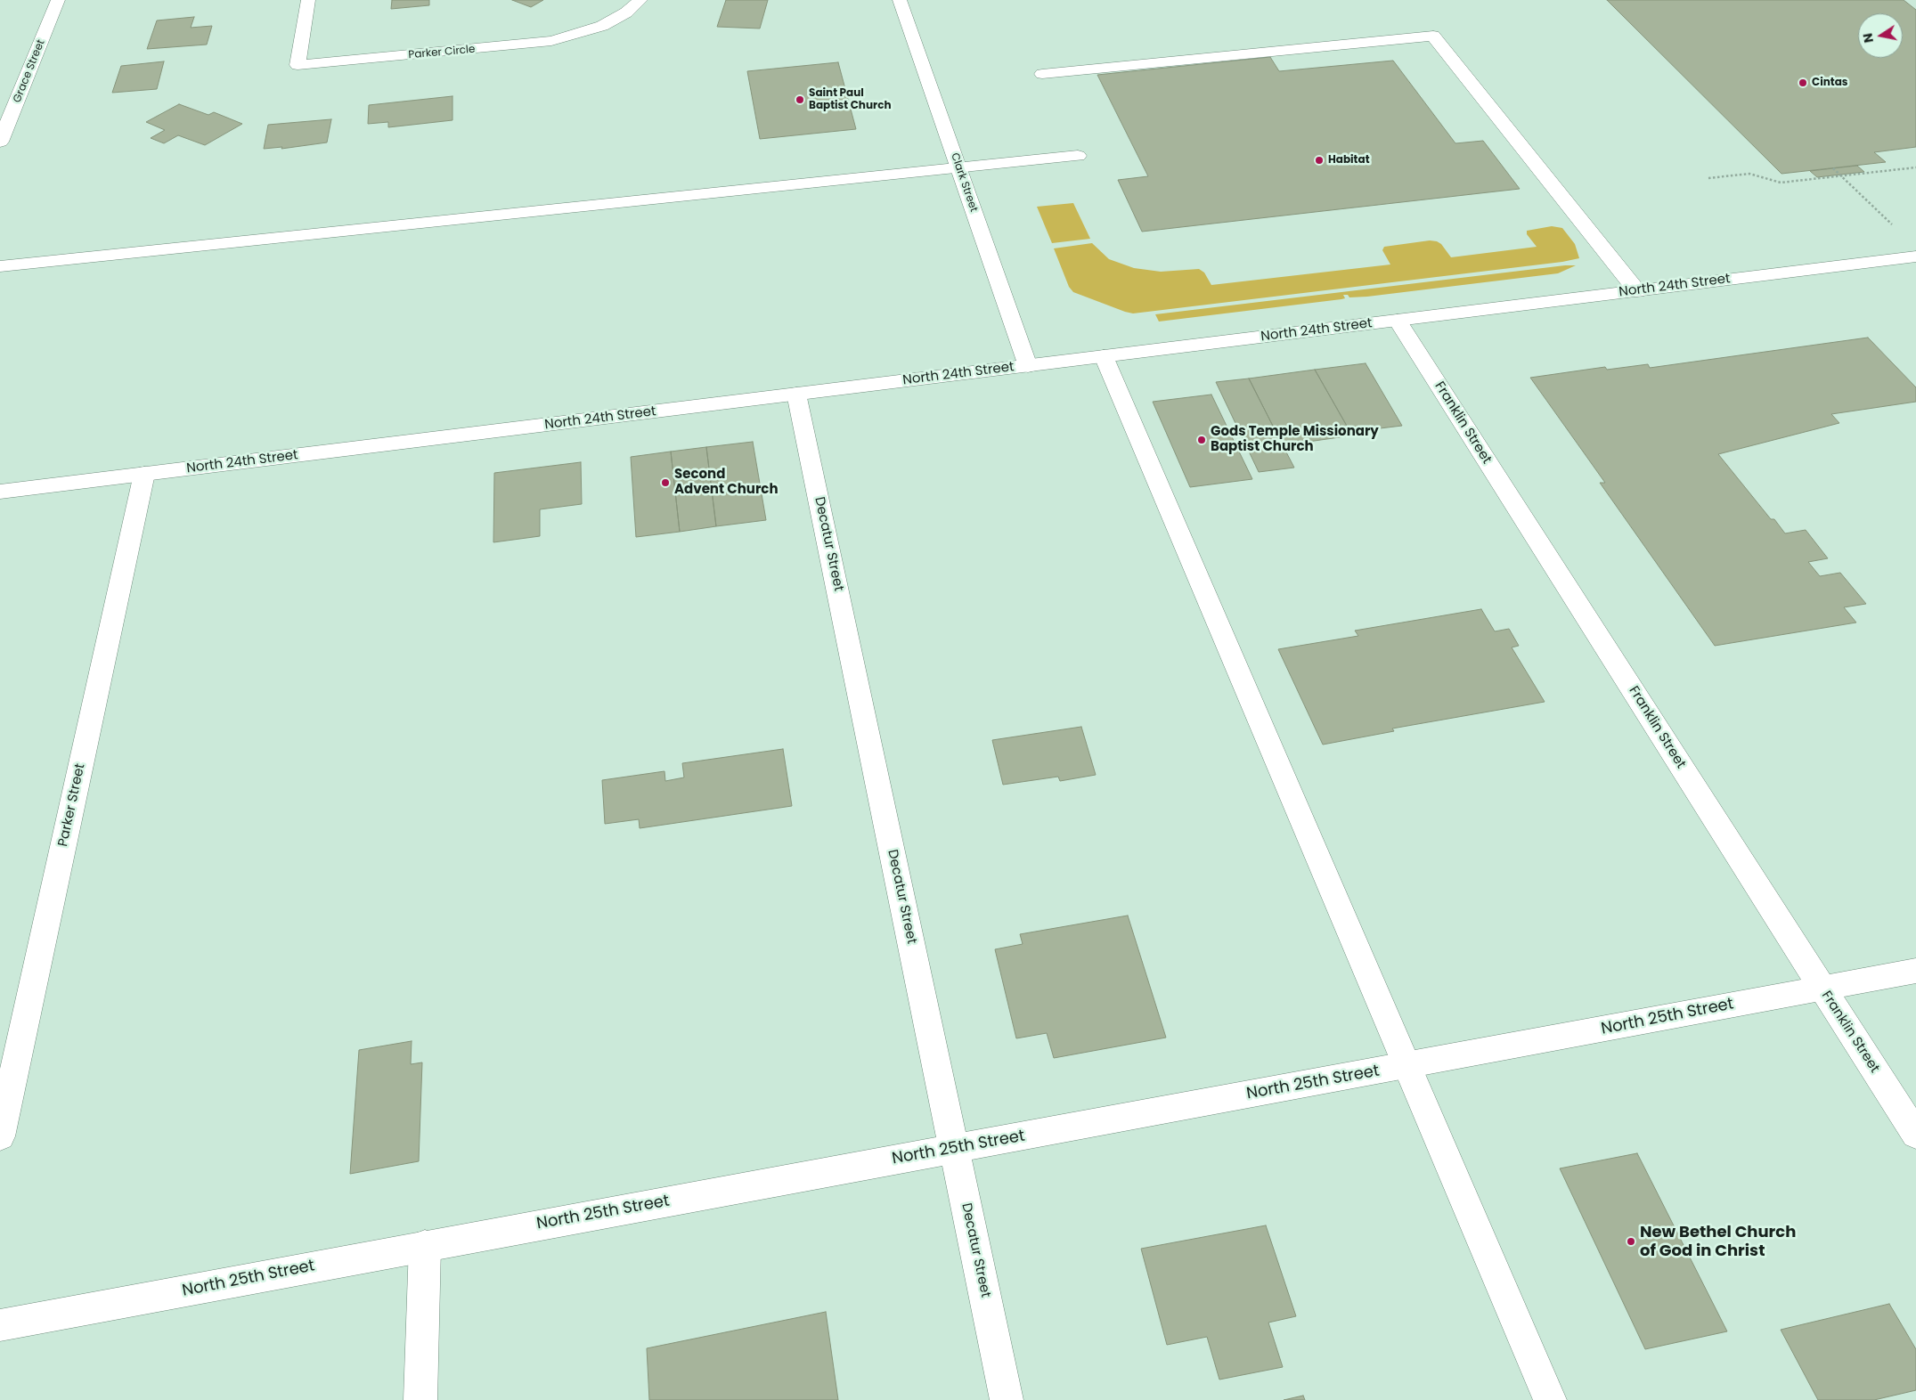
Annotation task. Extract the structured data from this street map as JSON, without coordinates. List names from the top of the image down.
{
  "streets": {
    "street": [
      "Parker Circle",
      "Grace Street",
      "Clark Street",
      "North 24th Street",
      "Franklin Street",
      "Decatur Street",
      "Parker Street",
      "North 25th Street"
    ]
  },
  "crossings": [
    ["Clark Street", "North 24th Street"],
    ["North 24th Street", "Franklin Street"],
    ["North 24th Street", "Decatur Street"],
    ["North 24th Street", "Parker Street"],
    ["Franklin Street", "North 25th Street"],
    ["Decatur Street", "North 25th Street"]
  ],
  "places": [
    "Cintas",
    "Saint Paul Baptist Church",
    "Habitat",
    "Gods Temple Missionary Baptist Church",
    "Second Advent Church",
    "New Bethel Church of God in Christ"
  ],
  "north": "left"
}
